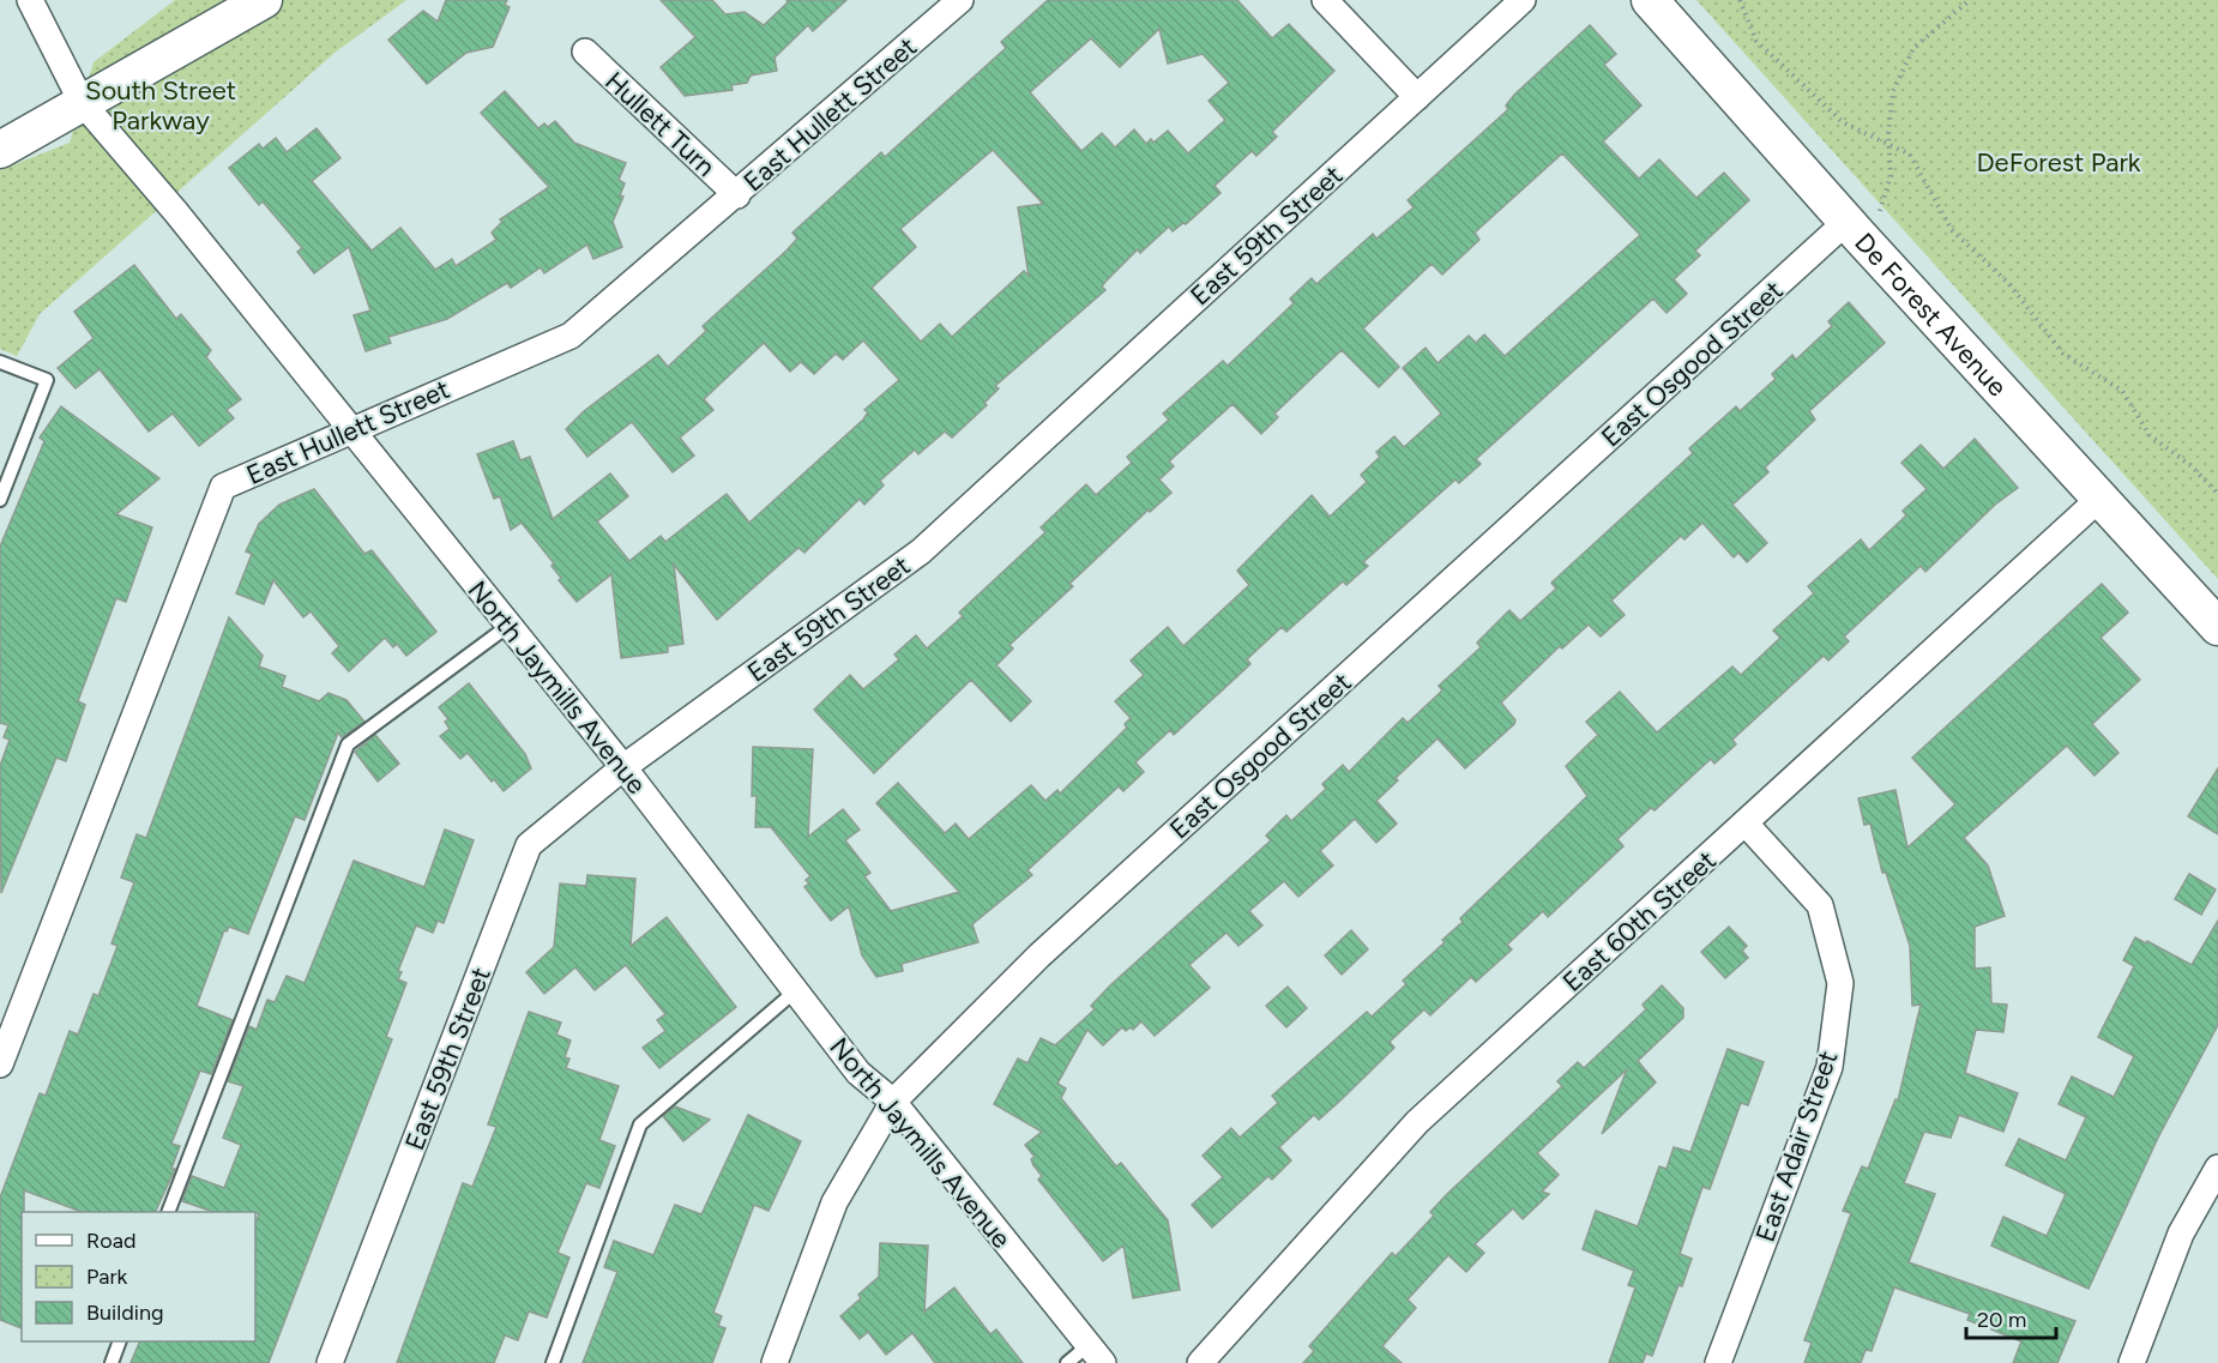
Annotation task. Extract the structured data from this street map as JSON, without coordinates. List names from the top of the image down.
{
  "streets": {
    "street": [
      "East Hullett Street",
      "Hullett Turn",
      "East 59th Street",
      "De Forest Avenue",
      "East Osgood Street",
      "North Jaymills Avenue",
      "East 60th Street",
      "East Adair Street"
    ]
  },
  "crossings": [
    ["East Hullett Street", "Hullett Turn"],
    ["East Hullett Street", "North Jaymills Avenue"],
    ["East 59th Street", "North Jaymills Avenue"],
    ["De Forest Avenue", "East Osgood Street"],
    ["De Forest Avenue", "East 60th Street"],
    ["East Osgood Street", "North Jaymills Avenue"],
    ["East 60th Street", "East Adair Street"]
  ],
  "parks": ["South Street Parkway", "DeForest Park"],
  "legend": ["Road", "Park", "Building"],
  "scale_bar": "20 m"
}
